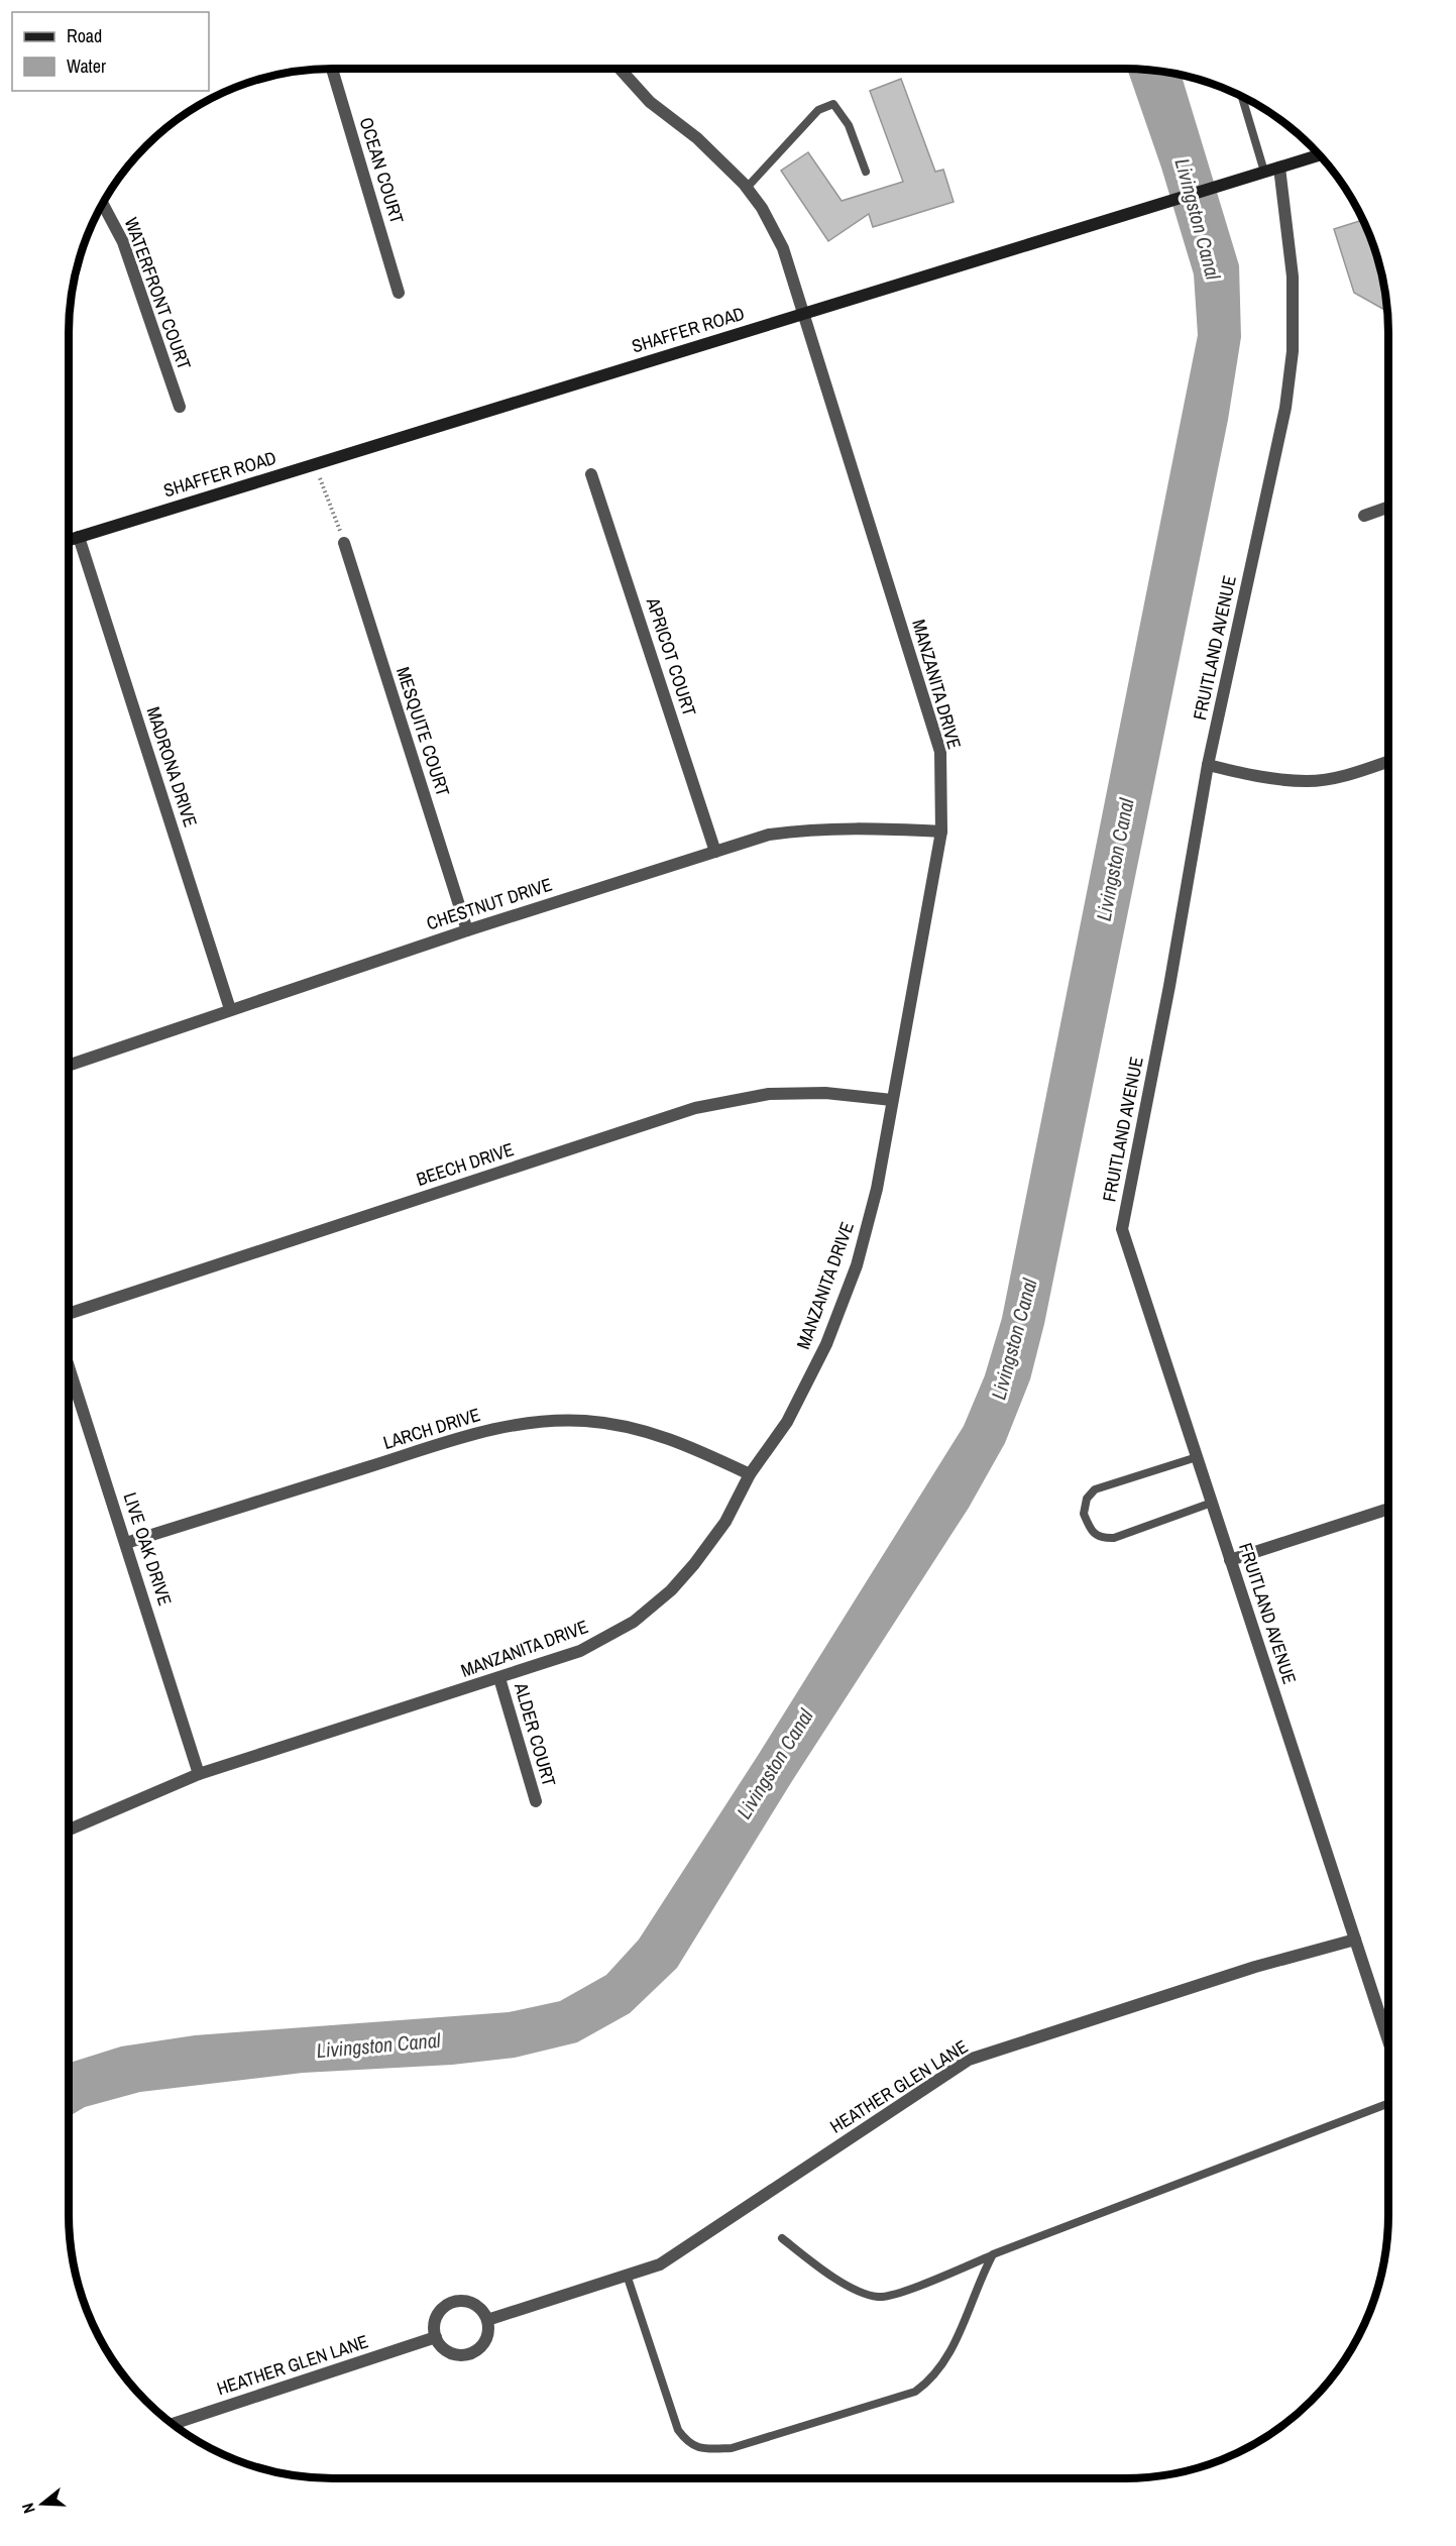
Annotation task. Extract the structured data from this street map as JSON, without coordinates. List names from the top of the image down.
{
  "streets": {
    "main road": ["SHAFFER ROAD"],
    "street": [
      "OCEAN COURT",
      "WATERFRONT COURT",
      "FRUITLAND AVENUE",
      "APRICOT COURT",
      "MANZANITA DRIVE",
      "MESQUITE COURT",
      "MADRONA DRIVE",
      "CHESTNUT DRIVE",
      "BEECH DRIVE",
      "LARCH DRIVE",
      "LIVE OAK DRIVE",
      "ALDER COURT",
      "HEATHER GLEN LANE"
    ]
  },
  "crossings": [
    ["SHAFFER ROAD", "FRUITLAND AVENUE"],
    ["SHAFFER ROAD", "MANZANITA DRIVE"],
    ["SHAFFER ROAD", "MADRONA DRIVE"],
    ["FRUITLAND AVENUE", "HEATHER GLEN LANE"],
    ["APRICOT COURT", "CHESTNUT DRIVE"],
    ["MANZANITA DRIVE", "CHESTNUT DRIVE"],
    ["MANZANITA DRIVE", "BEECH DRIVE"],
    ["MANZANITA DRIVE", "LARCH DRIVE"],
    ["MANZANITA DRIVE", "LIVE OAK DRIVE"],
    ["MANZANITA DRIVE", "ALDER COURT"],
    ["MESQUITE COURT", "CHESTNUT DRIVE"],
    ["MADRONA DRIVE", "CHESTNUT DRIVE"],
    ["LARCH DRIVE", "LIVE OAK DRIVE"]
  ],
  "water": ["Livingston Canal"],
  "legend": ["Road", "Water"],
  "north": "left"
}
